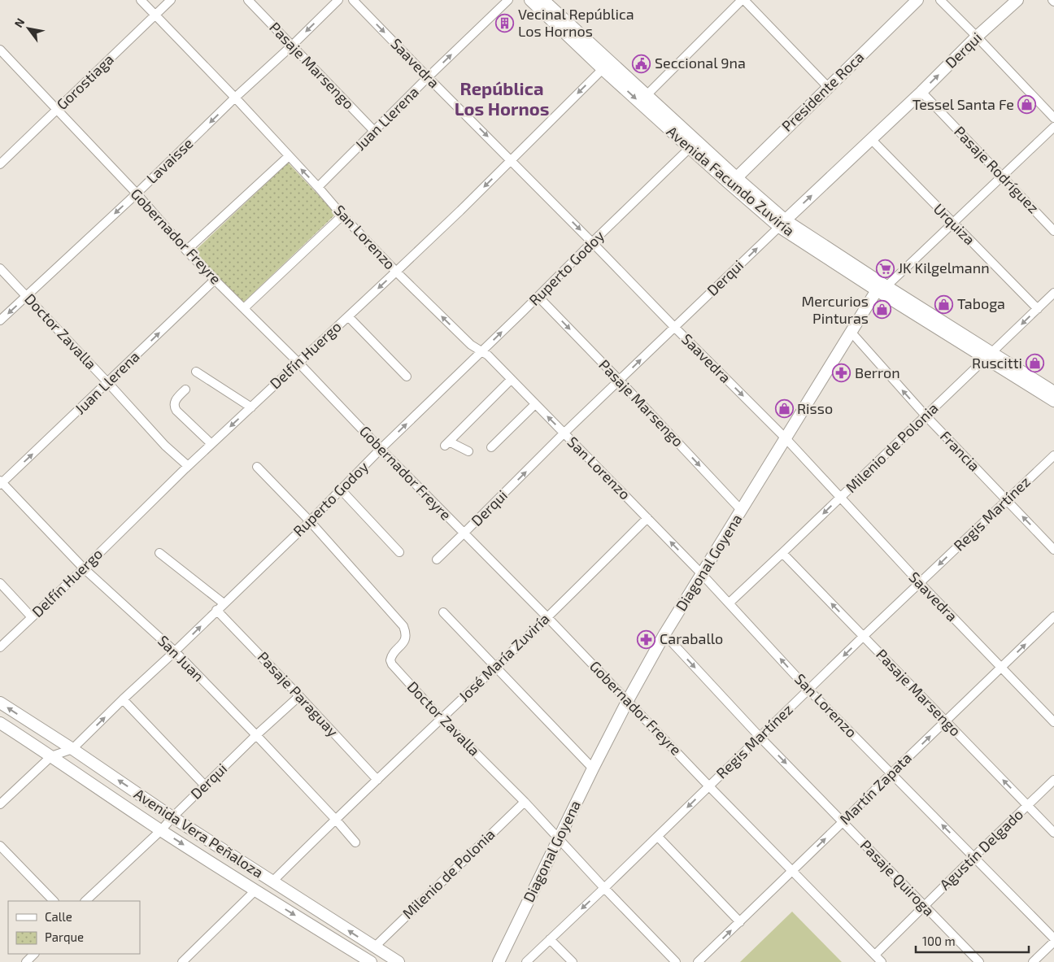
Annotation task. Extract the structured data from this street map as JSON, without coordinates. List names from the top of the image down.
{
  "streets": {
    "main road": [
      "Derqui",
      "Presidente Roca",
      "Avenida Facundo Zuviría",
      "Diagonal Goyena",
      "Avenida Vera Peñaloza"
    ],
    "street": [
      "Saavedra",
      "Pasaje Marsengo",
      "Gorostiaga",
      "Juan Llerena",
      "Lavaisse",
      "Pasaje Rodríguez",
      "Urquiza",
      "Gobernador Freyre",
      "San Lorenzo",
      "Ruperto Godoy",
      "Doctor Zavalla",
      "Delfín Huergo",
      "Milenio de Polonia",
      "Francia",
      "Regis Martínez",
      "José María Zuviría",
      "San Juan",
      "Pasaje Paraguay",
      "Martín Zapata",
      "Agustín Delgado",
      "Pasaje Quiroga"
    ]
  },
  "crossings": [
    ["Derqui", "Saavedra"],
    ["Derqui", "Pasaje Marsengo"],
    ["Derqui", "Pasaje Rodríguez"],
    ["Derqui", "Avenida Facundo Zuviría"],
    ["Derqui", "Urquiza"],
    ["Derqui", "Gobernador Freyre"],
    ["Derqui", "San Lorenzo"],
    ["Derqui", "San Juan"],
    ["Derqui", "Pasaje Paraguay"],
    ["Derqui", "Avenida Vera Peñaloza"],
    ["Saavedra", "Juan Llerena"],
    ["Saavedra", "Ruperto Godoy"],
    ["Saavedra", "Delfín Huergo"],
    ["Saavedra", "Milenio de Polonia"],
    ["Saavedra", "Regis Martínez"],
    ["Saavedra", "Diagonal Goyena"],
    ["Saavedra", "Martín Zapata"],
    ["Pasaje Marsengo", "Juan Llerena"],
    ["Pasaje Marsengo", "Lavaisse"],
    ["Pasaje Marsengo", "Ruperto Godoy"],
    ["Pasaje Marsengo", "Milenio de Polonia"],
    ["Pasaje Marsengo", "Regis Martínez"],
    ["Pasaje Marsengo", "Diagonal Goyena"],
    ["Pasaje Marsengo", "Martín Zapata"],
    ["Pasaje Marsengo", "Agustín Delgado"],
    ["Gorostiaga", "Gobernador Freyre"],
    ["Gorostiaga", "San Lorenzo"],
    ["Presidente Roca", "Avenida Facundo Zuviría"],
    ["Juan Llerena", "Gobernador Freyre"],
    ["Juan Llerena", "San Lorenzo"],
    ["Juan Llerena", "Doctor Zavalla"],
    ["Juan Llerena", "San Juan"],
    ["Lavaisse", "Gobernador Freyre"],
    ["Lavaisse", "San Lorenzo"],
    ["Lavaisse", "Doctor Zavalla"],
    ["Avenida Facundo Zuviría", "Ruperto Godoy"],
    ["Avenida Facundo Zuviría", "Delfín Huergo"],
    ["Avenida Facundo Zuviría", "Milenio de Polonia"],
    ["Avenida Facundo Zuviría", "Diagonal Goyena"],
    ["Urquiza", "Milenio de Polonia"],
    ["Gobernador Freyre", "Ruperto Godoy"],
    ["Gobernador Freyre", "Delfín Huergo"],
    ["Gobernador Freyre", "Regis Martínez"],
    ["Gobernador Freyre", "Diagonal Goyena"],
    ["Gobernador Freyre", "José María Zuviría"],
    ["Gobernador Freyre", "Martín Zapata"],
    ["Gobernador Freyre", "Agustín Delgado"],
    ["San Lorenzo", "Ruperto Godoy"],
    ["San Lorenzo", "Delfín Huergo"],
    ["San Lorenzo", "Milenio de Polonia"],
    ["San Lorenzo", "Regis Martínez"],
    ["San Lorenzo", "Diagonal Goyena"],
    ["San Lorenzo", "José María Zuviría"],
    ["San Lorenzo", "Martín Zapata"],
    ["San Lorenzo", "Agustín Delgado"],
    ["Ruperto Godoy", "Doctor Zavalla"],
    ["Ruperto Godoy", "San Juan"],
    ["Ruperto Godoy", "Pasaje Paraguay"],
    ["Ruperto Godoy", "Avenida Vera Peñaloza"],
    ["Doctor Zavalla", "Delfín Huergo"],
    ["Doctor Zavalla", "Milenio de Polonia"],
    ["Doctor Zavalla", "Regis Martínez"],
    ["Doctor Zavalla", "Diagonal Goyena"],
    ["Doctor Zavalla", "José María Zuviría"],
    ["Delfín Huergo", "San Juan"],
    ["Milenio de Polonia", "Francia"],
    ["Milenio de Polonia", "Avenida Vera Peñaloza"],
    ["Francia", "Regis Martínez"],
    ["Francia", "Diagonal Goyena"],
    ["Regis Martínez", "Pasaje Quiroga"],
    ["Diagonal Goyena", "Pasaje Quiroga"],
    ["José María Zuviría", "San Juan"],
    ["José María Zuviría", "Pasaje Paraguay"],
    ["José María Zuviría", "Avenida Vera Peñaloza"],
    ["Martín Zapata", "Pasaje Quiroga"],
    ["Agustín Delgado", "Pasaje Quiroga"]
  ],
  "one_way": [
    "Derqui",
    "Saavedra",
    "Juan Llerena",
    "Lavaisse",
    "San Lorenzo",
    "Ruperto Godoy",
    "Delfín Huergo",
    "Francia",
    "Regis Martínez",
    "Martín Zapata",
    "Pasaje Quiroga"
  ],
  "districts": ["República Los Hornos"],
  "places": {
    "building": ["Vecinal República Los Hornos"],
    "public building": ["Seccional 9na"],
    "shop": [
      "Tessel Santa Fe",
      "Taboga",
      "Mercurios Pinturas",
      "Ruscitti",
      "Risso"
    ],
    "supermarket": ["JK Kilgelmann"],
    "pharmacy": ["Berron", "Caraballo"]
  },
  "legend": ["Calle", "Parque"],
  "scale_bar": "100 m",
  "north": "top left"
}
